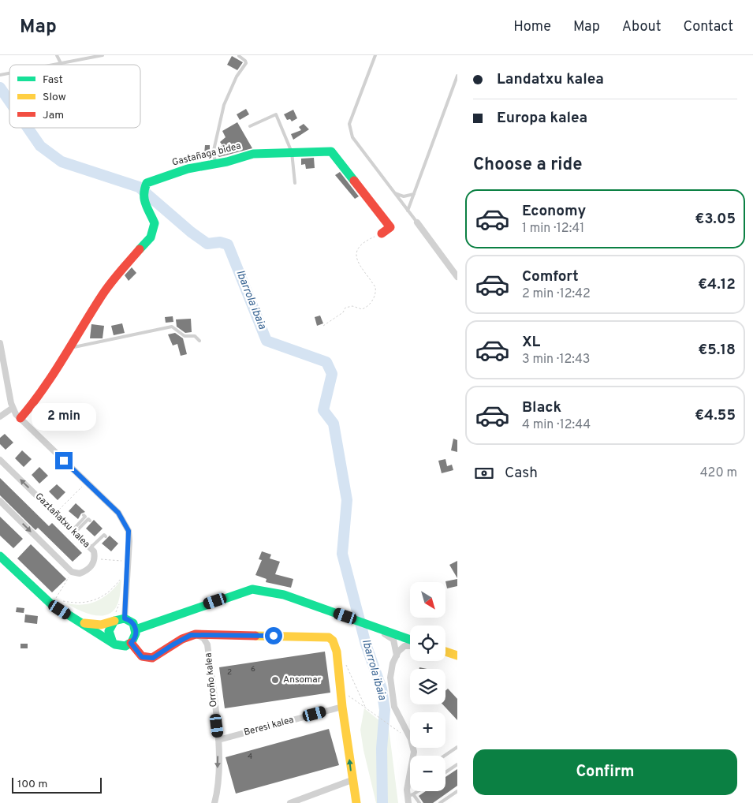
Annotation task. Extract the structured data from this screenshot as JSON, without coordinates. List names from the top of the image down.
{
  "streets": {
    "street": [
      "Gastañaga bidea",
      "Gaztañatxu kalea",
      "Orroño kalea",
      "Beresi kalea"
    ]
  },
  "crossings": [
    ["Orroño kalea", "Beresi kalea"]
  ],
  "one_way": ["Orroño kalea"],
  "water": ["Ibarrola ibaia"],
  "places": ["Ansomar"],
  "house_numbers": ["6", "2", "4"],
  "legend": ["Fast", "Slow", "Jam"],
  "scale_bar": "100 m",
  "north": "bottom right",
  "page": {
    "header": "Map",
    "nav": [
      "Home",
      "Map",
      "About",
      "Contact"
    ],
    "banner": ["Landatxu kalea", "Europa kalea"],
    "heading": "Choose a ride",
    "list": [
      {
        "name": "Economy",
        "note": "1 min · 12:41",
        "value": "€3.05"
      },
      {
        "name": "Comfort",
        "note": "2 min · 12:42",
        "value": "€4.12"
      },
      {
        "name": "XL",
        "note": "3 min · 12:43",
        "value": "€5.18"
      },
      {
        "name": "Black",
        "note": "4 min · 12:44",
        "value": "€4.55"
      }
    ],
    "bubble": "2 min",
    "pay": ["Cash", "420 m"],
    "map_buttons": ["+", "−"],
    "buttons": "Confirm",
    "scale": "100 m"
  }
}
